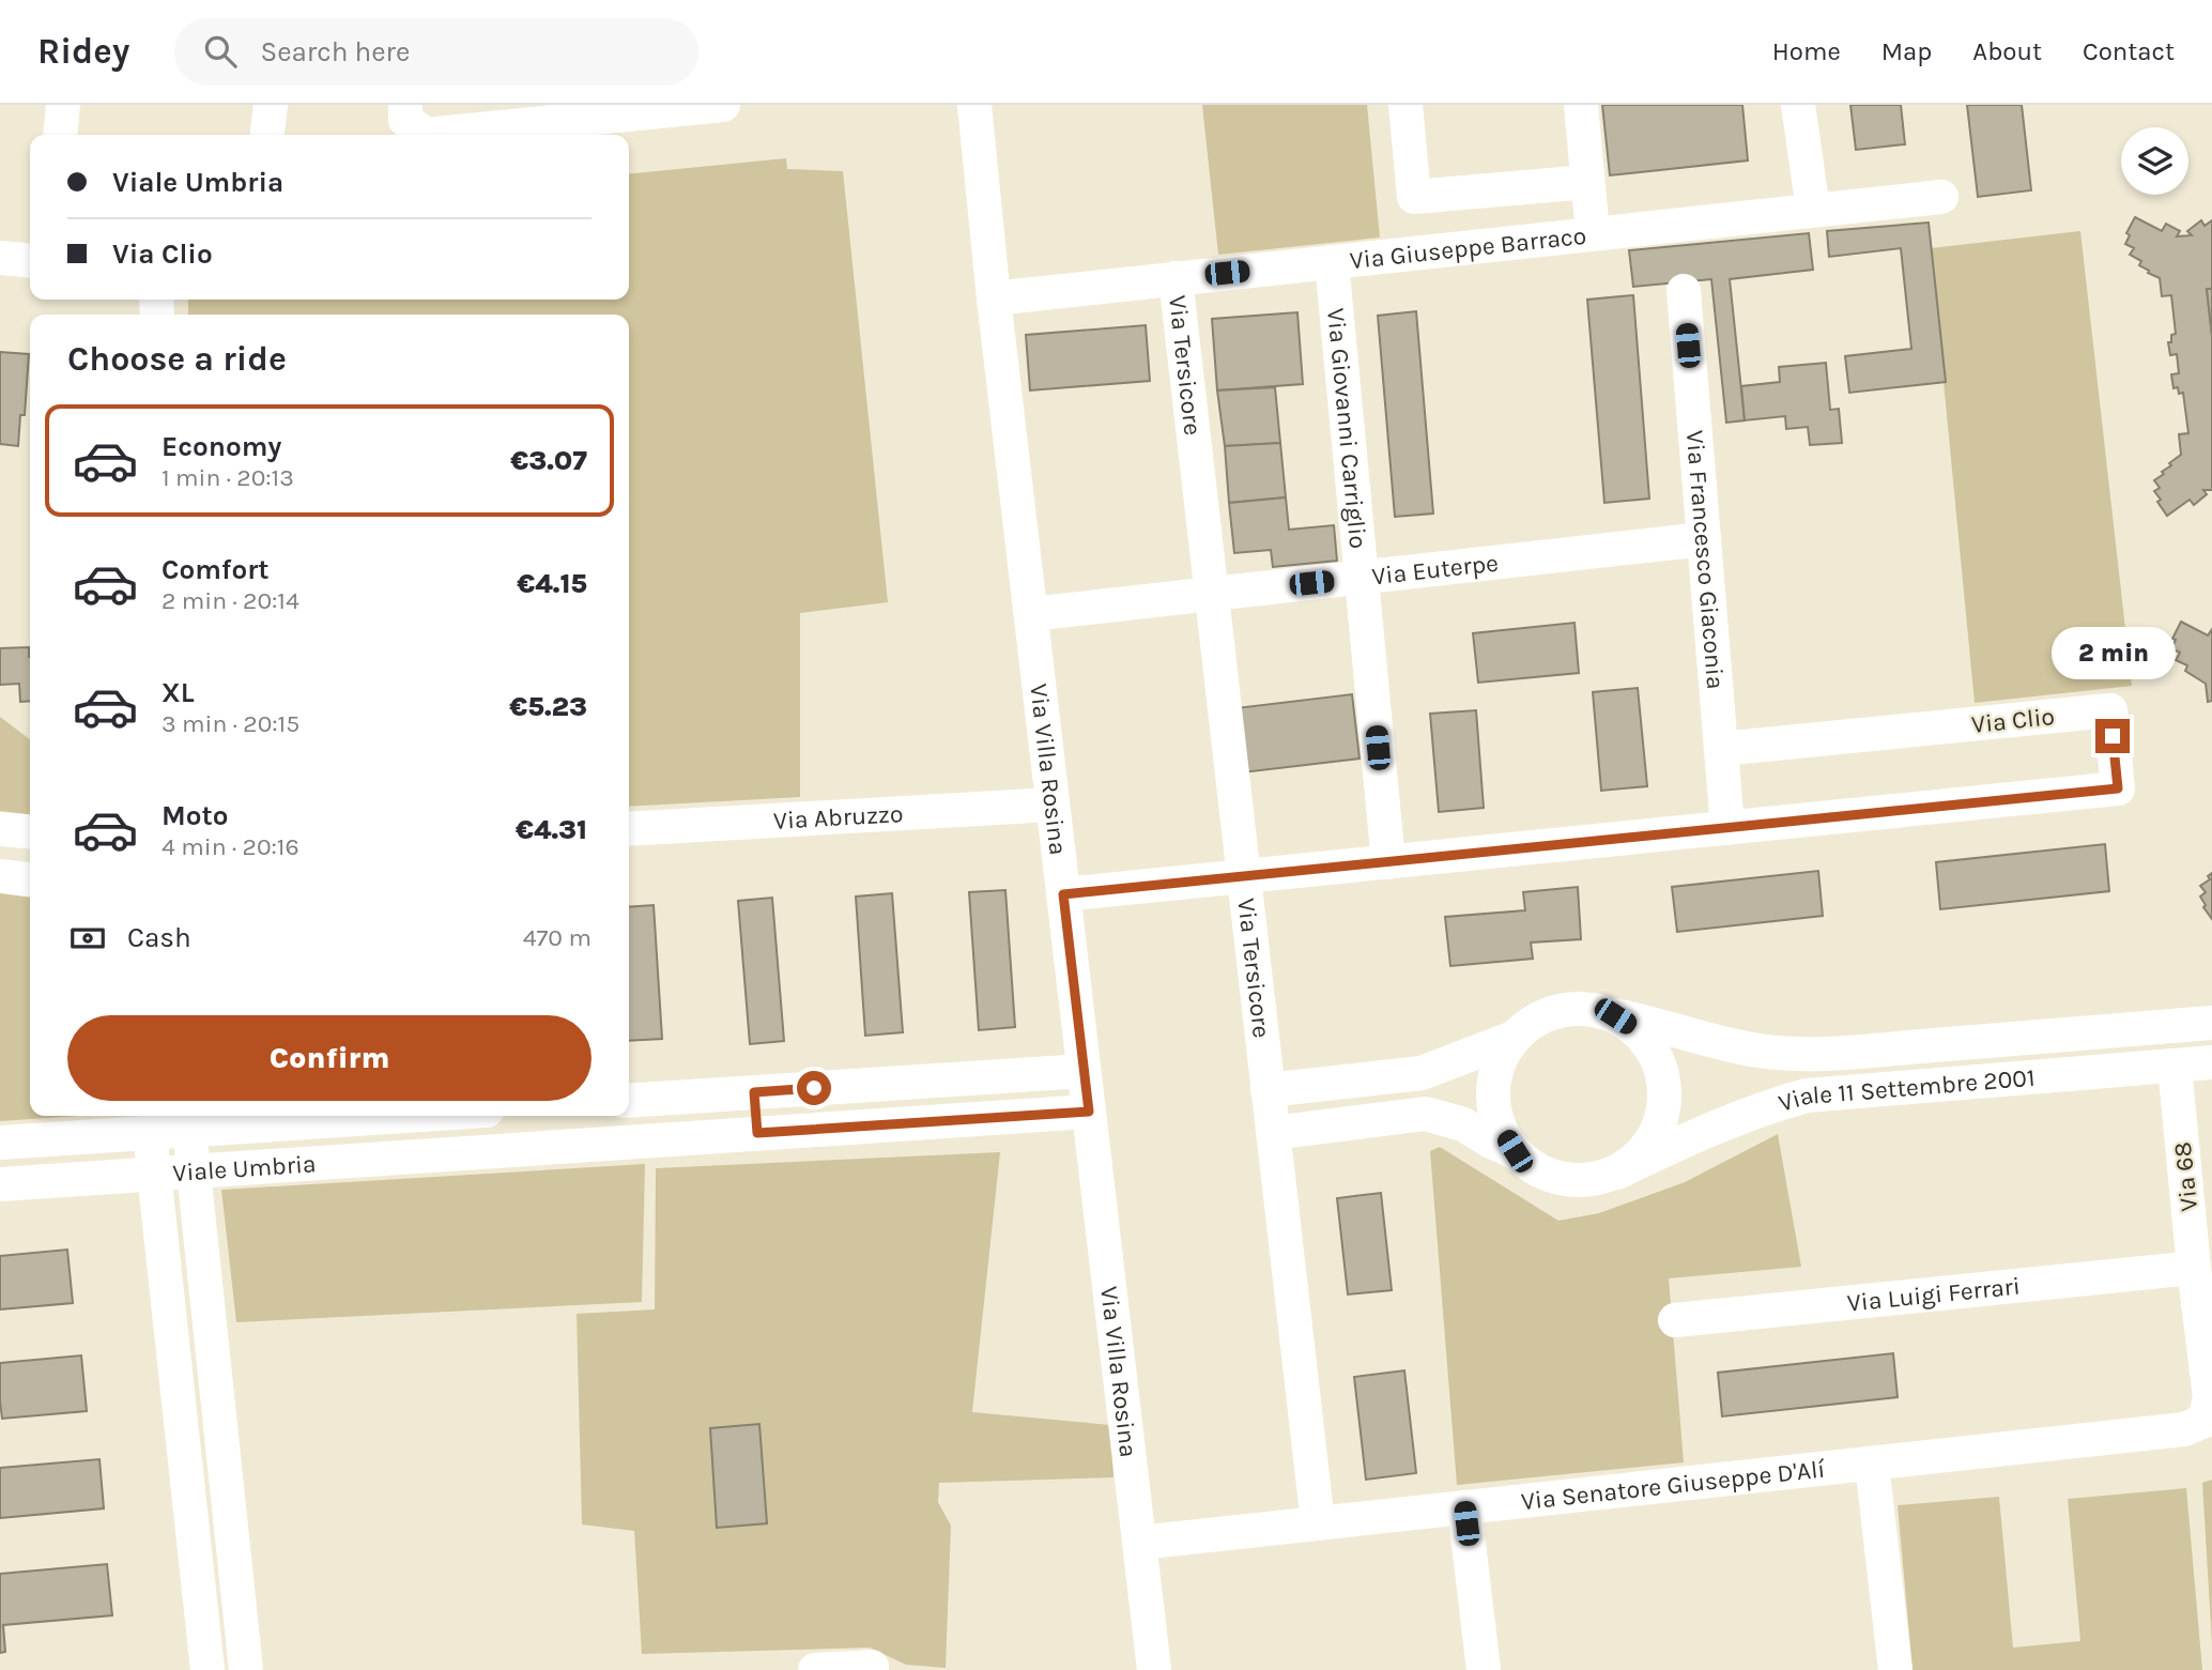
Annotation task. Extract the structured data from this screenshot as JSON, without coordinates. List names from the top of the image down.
{
  "streets": {
    "street": [
      "Via Giuseppe Barraco",
      "Via Tersicore",
      "Via Giovanni Carriglio",
      "Via Francesco Giaconia",
      "Via Euterpe",
      "Via Clio",
      "Via Villa Rosina",
      "Via Abruzzo",
      "Viale 11 Settembre 2001",
      "Viale Umbria",
      "Via 68",
      "Via Luigi Ferrari",
      "Via Senatore Giuseppe D'Alí"
    ]
  },
  "crossings": [
    ["Via Giuseppe Barraco", "Via Tersicore"],
    ["Via Giuseppe Barraco", "Via Giovanni Carriglio"],
    ["Via Giuseppe Barraco", "Via Villa Rosina"],
    ["Via Tersicore", "Via Euterpe"],
    ["Via Tersicore", "Via Clio"],
    ["Via Tersicore", "Via Senatore Giuseppe D'Alí"],
    ["Via Giovanni Carriglio", "Via Euterpe"],
    ["Via Giovanni Carriglio", "Via Clio"],
    ["Via Francesco Giaconia", "Via Euterpe"],
    ["Via Francesco Giaconia", "Via Clio"],
    ["Via Euterpe", "Via Villa Rosina"],
    ["Via Clio", "Via Villa Rosina"],
    ["Via Villa Rosina", "Via Abruzzo"],
    ["Via Villa Rosina", "Viale Umbria"],
    ["Via Villa Rosina", "Via Senatore Giuseppe D'Alí"],
    ["Viale 11 Settembre 2001", "Via 68"],
    ["Via 68", "Via Luigi Ferrari"],
    ["Via 68", "Via Senatore Giuseppe D'Alí"]
  ],
  "page": {
    "header": "Ridey",
    "search": "Search here",
    "nav": [
      "Home",
      "Map",
      "About",
      "Contact"
    ],
    "banner": ["Viale Umbria", "Via Clio"],
    "heading": "Choose a ride",
    "list": [
      {
        "name": "Economy",
        "note": "1 min · 20:13",
        "value": "€3.07"
      },
      {
        "name": "Comfort",
        "note": "2 min · 20:14",
        "value": "€4.15"
      },
      {
        "name": "XL",
        "note": "3 min · 20:15",
        "value": "€5.23"
      },
      {
        "name": "Moto",
        "note": "4 min · 20:16",
        "value": "€4.31"
      }
    ],
    "bubble": "2 min",
    "pay": ["Cash", "470 m"],
    "buttons": "Confirm"
  }
}
